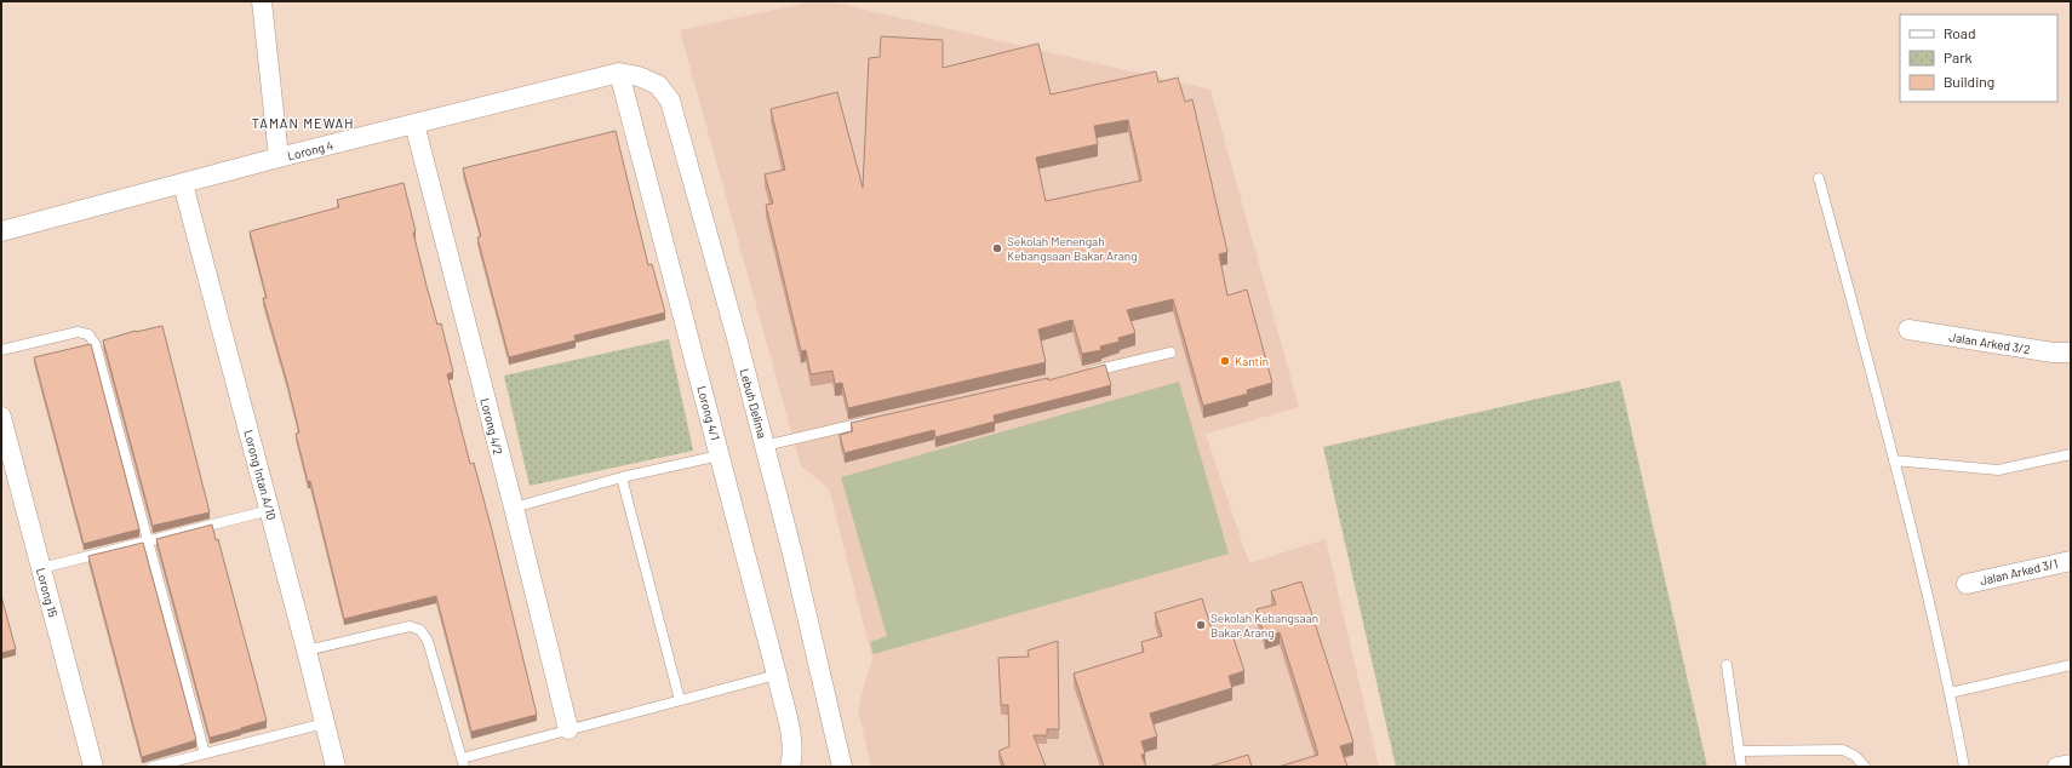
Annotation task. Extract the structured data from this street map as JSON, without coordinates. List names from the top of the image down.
{
  "streets": {
    "street": [
      "Lorong 4",
      "Jalan Arked 3/2",
      "Lebuh Delima",
      "Lorong 4/1",
      "Lorong 4/2",
      "Lorong Intan A/10",
      "Jalan Arked 3/1",
      "Lorong 15"
    ]
  },
  "crossings": [
    ["Lorong 4", "Lebuh Delima"],
    ["Lorong 4", "Lorong 4/1"],
    ["Lorong 4", "Lorong 4/2"],
    ["Lorong 4", "Lorong Intan A/10"],
    ["Lebuh Delima", "Lorong 4/1"]
  ],
  "districts": ["TAMAN MEWAH"],
  "places": ["Sekolah Menengah Kebangsaan Bakar Arang", "Kantin", "Sekolah Kebangsaan Bakar Arang"],
  "legend": ["Road", "Park", "Building"]
}
